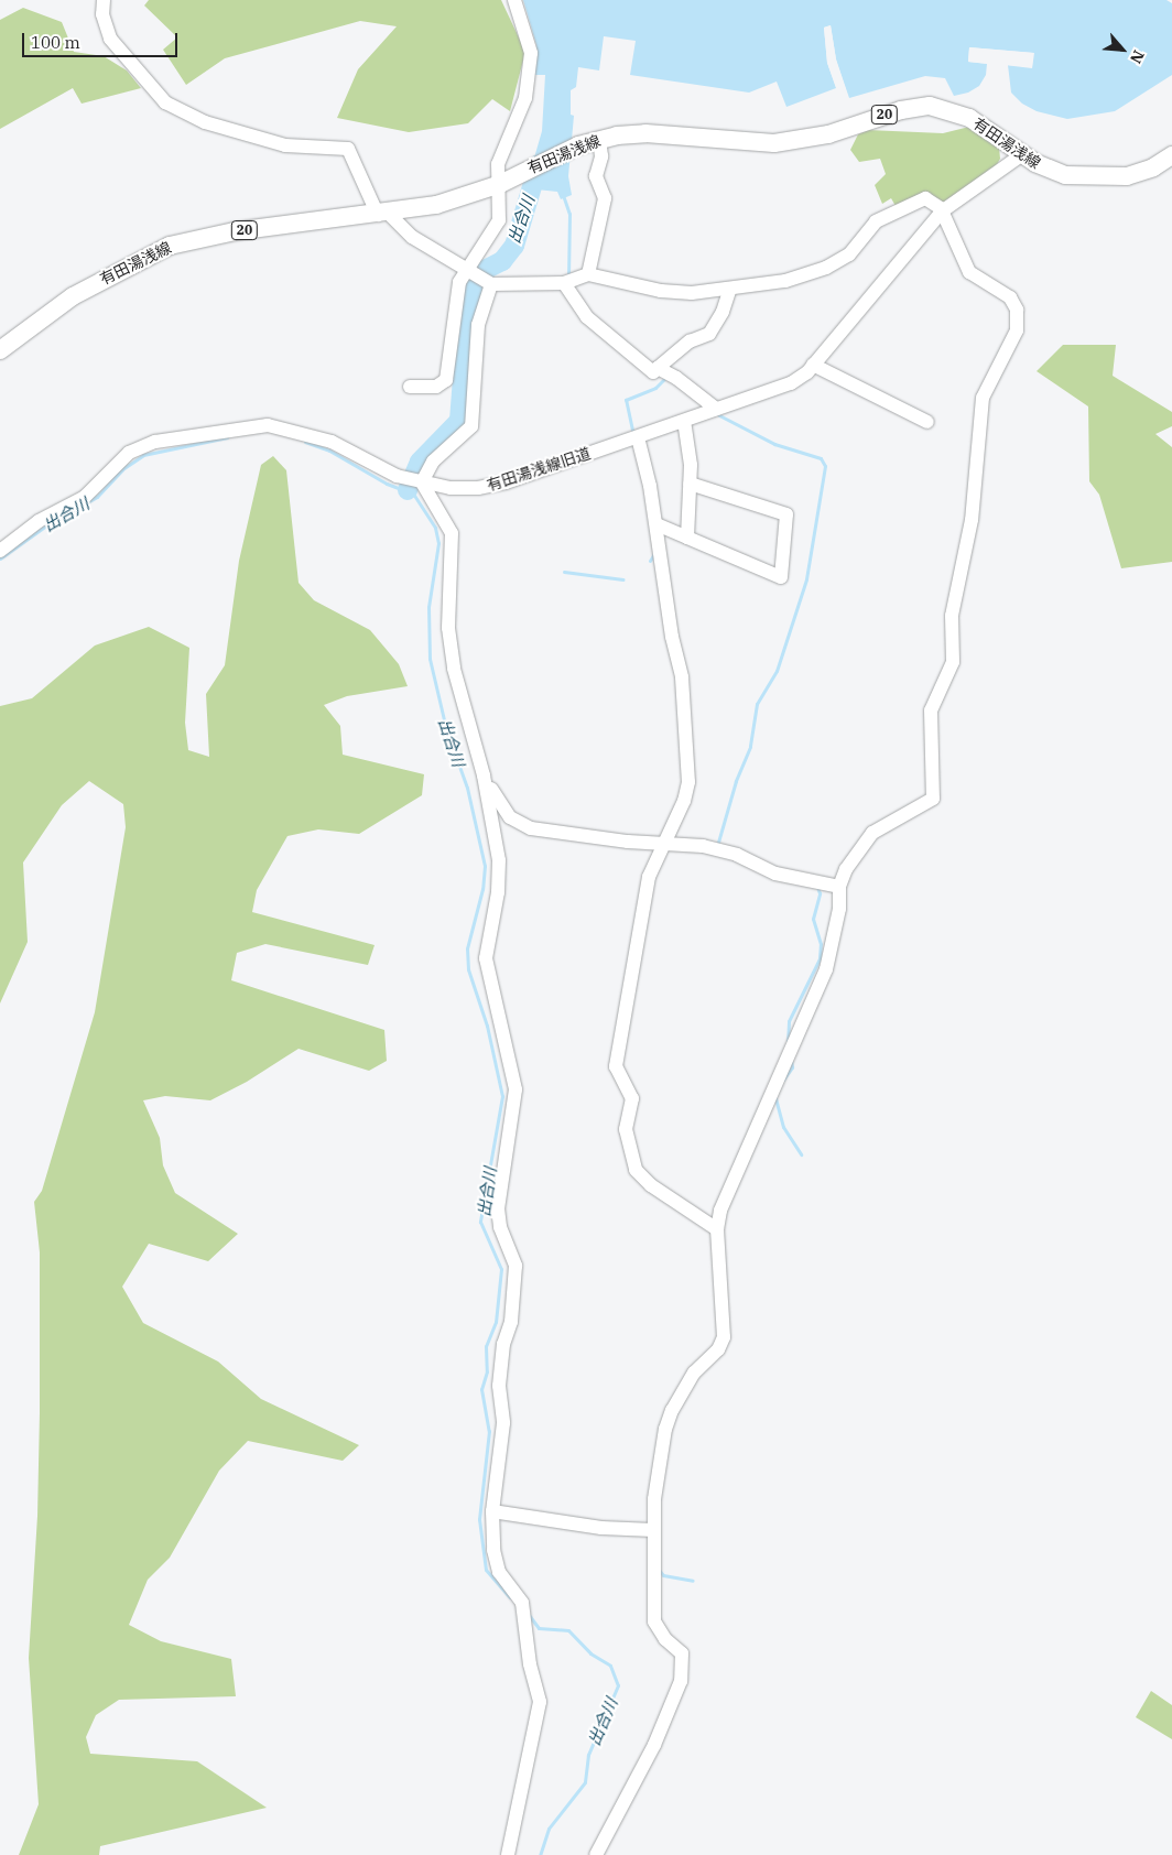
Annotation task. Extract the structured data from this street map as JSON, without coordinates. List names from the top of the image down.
{
  "streets": {
    "main road": ["20", "有田湯浅線"],
    "street": ["有田湯浅線旧道"]
  },
  "crossings": [
    ["有田湯浅線", "有田湯浅線旧道"]
  ],
  "water": ["出合川"],
  "scale_bar": "100 m",
  "north": "bottom right"
}
